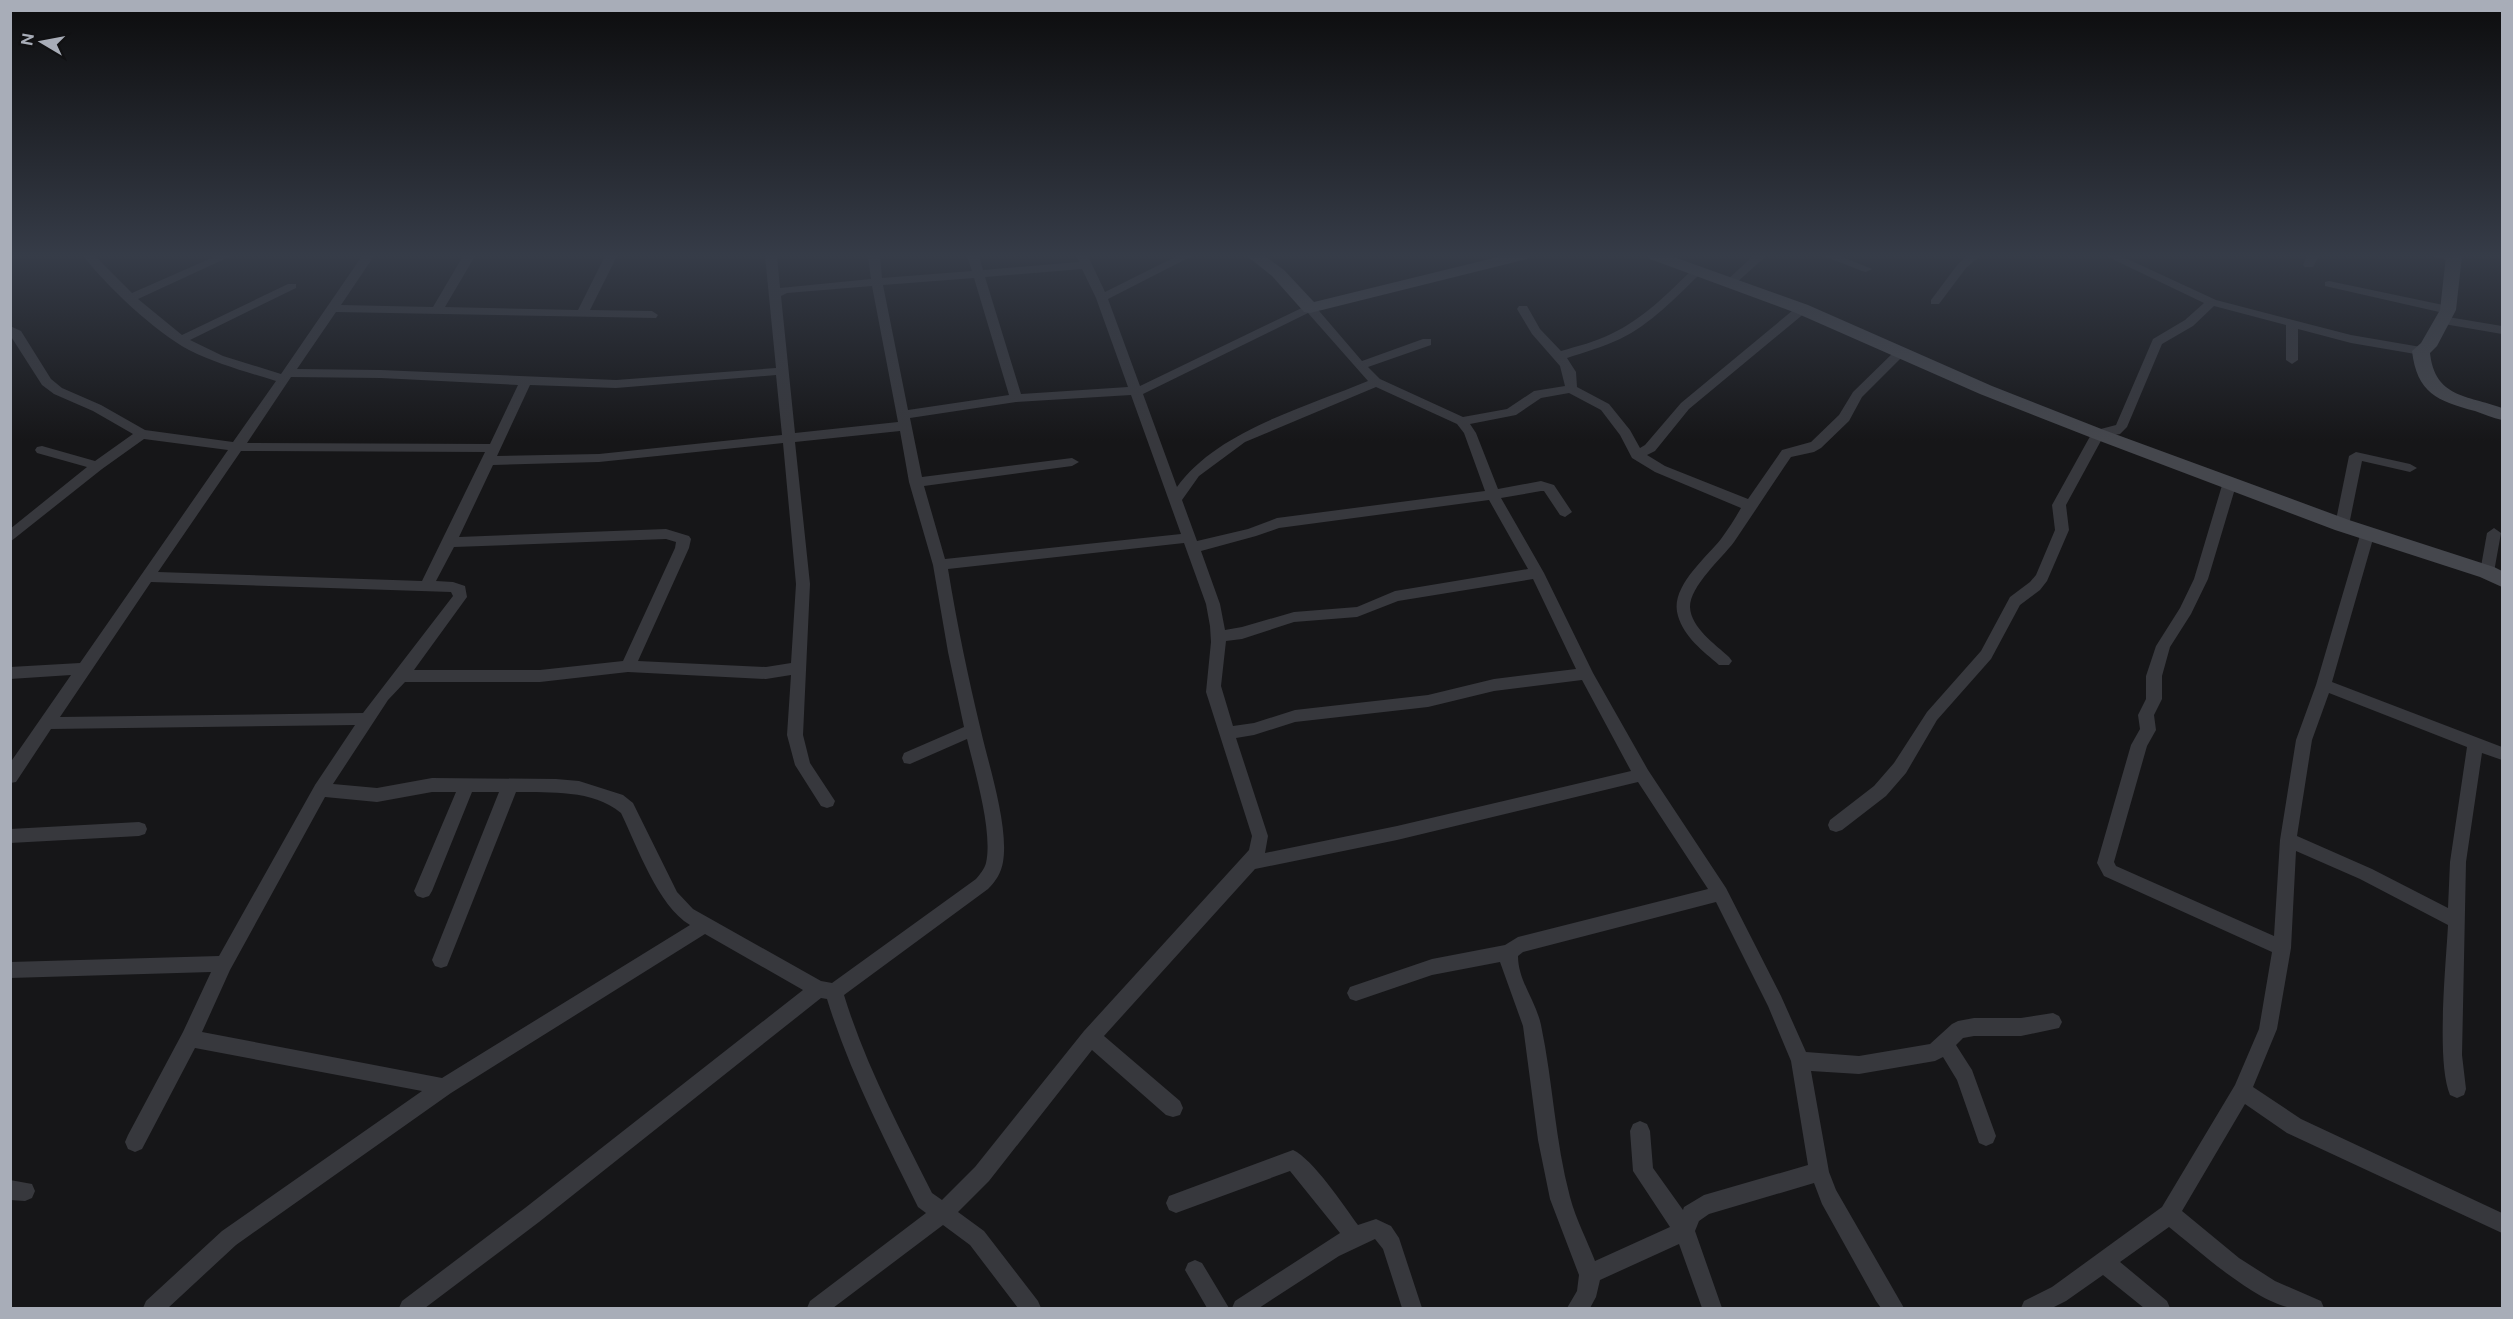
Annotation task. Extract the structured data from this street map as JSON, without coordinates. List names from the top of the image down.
{
  "north": "left"
}
